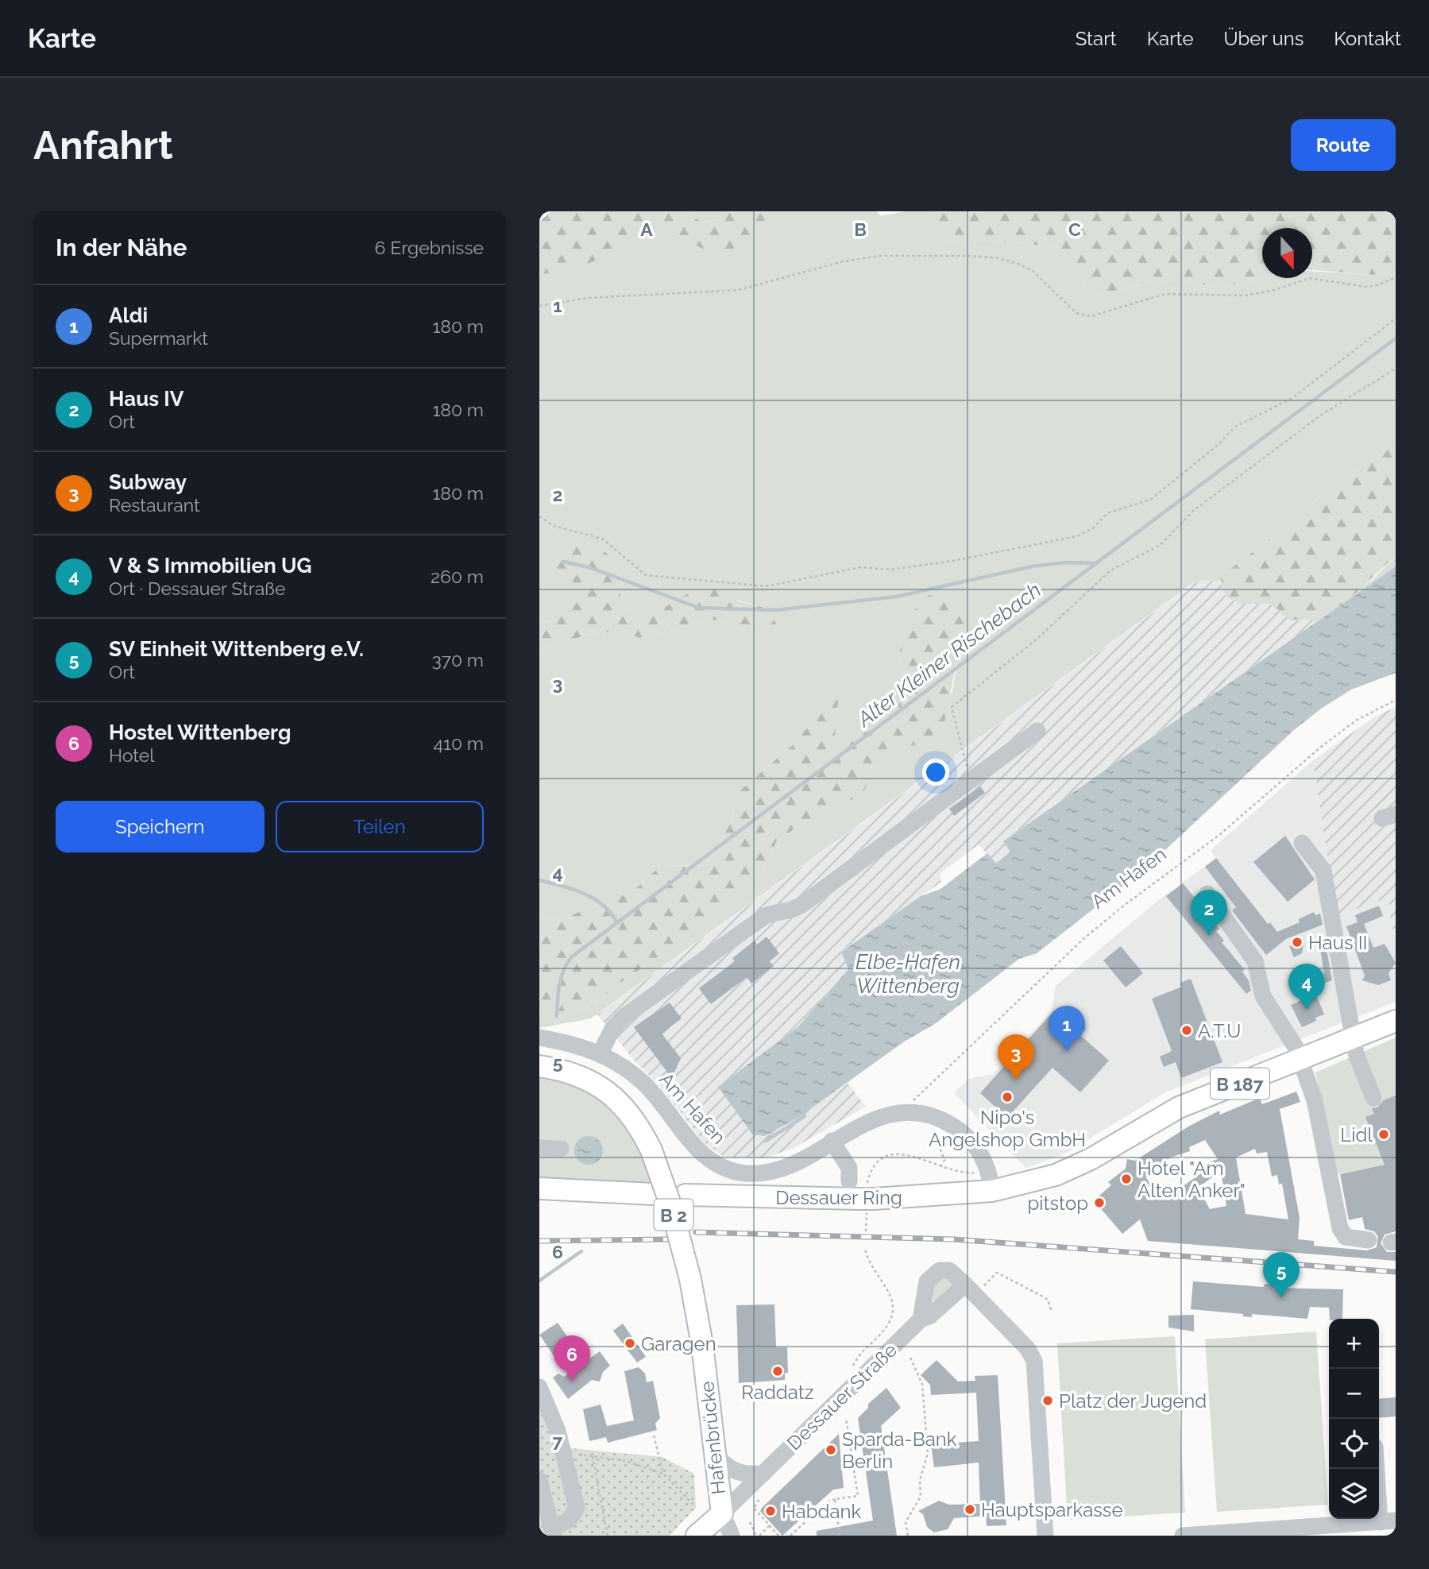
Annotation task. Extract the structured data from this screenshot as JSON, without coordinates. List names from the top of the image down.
{
  "streets": {
    "main road": [
      "B 187",
      "Dessauer Ring",
      "B 2",
      "Dessauer Straße",
      "Hafenbrücke"
    ],
    "street": ["Am Hafen"]
  },
  "crossings": [
    ["Am Hafen", "B 187"],
    ["Am Hafen", "Dessauer Ring"],
    ["B 187", "Dessauer Ring"],
    ["Dessauer Straße", "Hafenbrücke"]
  ],
  "water": ["Alter Kleiner Rischebach", "Elbe-Hafen Wittenberg"],
  "places": [
    "Haus II",
    "A.T.U",
    "Nipo's Angelshop GmbH",
    "Lidl",
    "Hotel \"Am Alten Anker\"",
    "pitstop",
    "Garagen",
    "Raddatz",
    "Platz der Jugend",
    "Sparda-Bank Berlin",
    "Hauptsparkasse",
    "Habdank"
  ],
  "north": "bottom",
  "page": {
    "header": "Karte",
    "nav": [
      "Start",
      "Karte",
      "Über uns",
      "Kontakt"
    ],
    "buttons": [
      "Route",
      ["Speichern", "Teilen"]
    ],
    "title": "Anfahrt",
    "heading": ["In der Nähe", "6 Ergebnisse"],
    "list": [
      {
        "mark": "1",
        "name": "Aldi",
        "note": "Supermarkt",
        "value": "180 m"
      },
      {
        "mark": "2",
        "name": "Haus IV",
        "note": "Ort",
        "value": "180 m"
      },
      {
        "mark": "3",
        "name": "Subway",
        "note": "Restaurant",
        "value": "180 m"
      },
      {
        "mark": "4",
        "name": "V & S Immobilien UG",
        "note": "Ort · Dessauer Straße",
        "value": "260 m"
      },
      {
        "mark": "5",
        "name": "SV Einheit Wittenberg e.V.",
        "note": "Ort",
        "value": "370 m"
      },
      {
        "mark": "6",
        "name": "Hostel Wittenberg",
        "note": "Hotel",
        "value": "410 m"
      }
    ],
    "pins": [
      "2",
      "4",
      "1",
      "3",
      "5",
      "6"
    ],
    "map_buttons": ["+", "−"]
  },
  "grid": {
    "columns": ["A", "B", "C"],
    "rows": [
      "1",
      "2",
      "3",
      "4",
      "5",
      "6",
      "7"
    ]
  }
}
